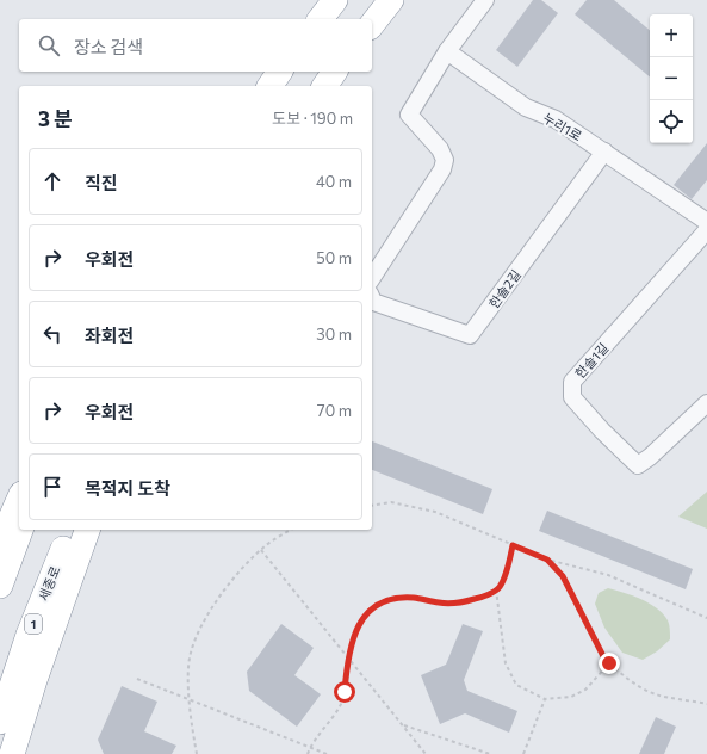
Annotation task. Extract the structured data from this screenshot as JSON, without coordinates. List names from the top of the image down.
{
  "streets": {
    "highway": ["세종로", "1"],
    "street": ["누리1로", "한솔2길", "한솔1길"]
  },
  "crossings": [
    ["누리1로", "한솔2길"]
  ],
  "page": {
    "map_buttons": ["+", "−"],
    "search": "장소 검색",
    "heading": ["3 분", "도보 · 190 m"],
    "list": [
      ["직진", "40 m"],
      ["우회전", "50 m"],
      ["좌회전", "30 m"],
      ["우회전", "70 m"],
      "목적지 도착"
    ]
  }
}
